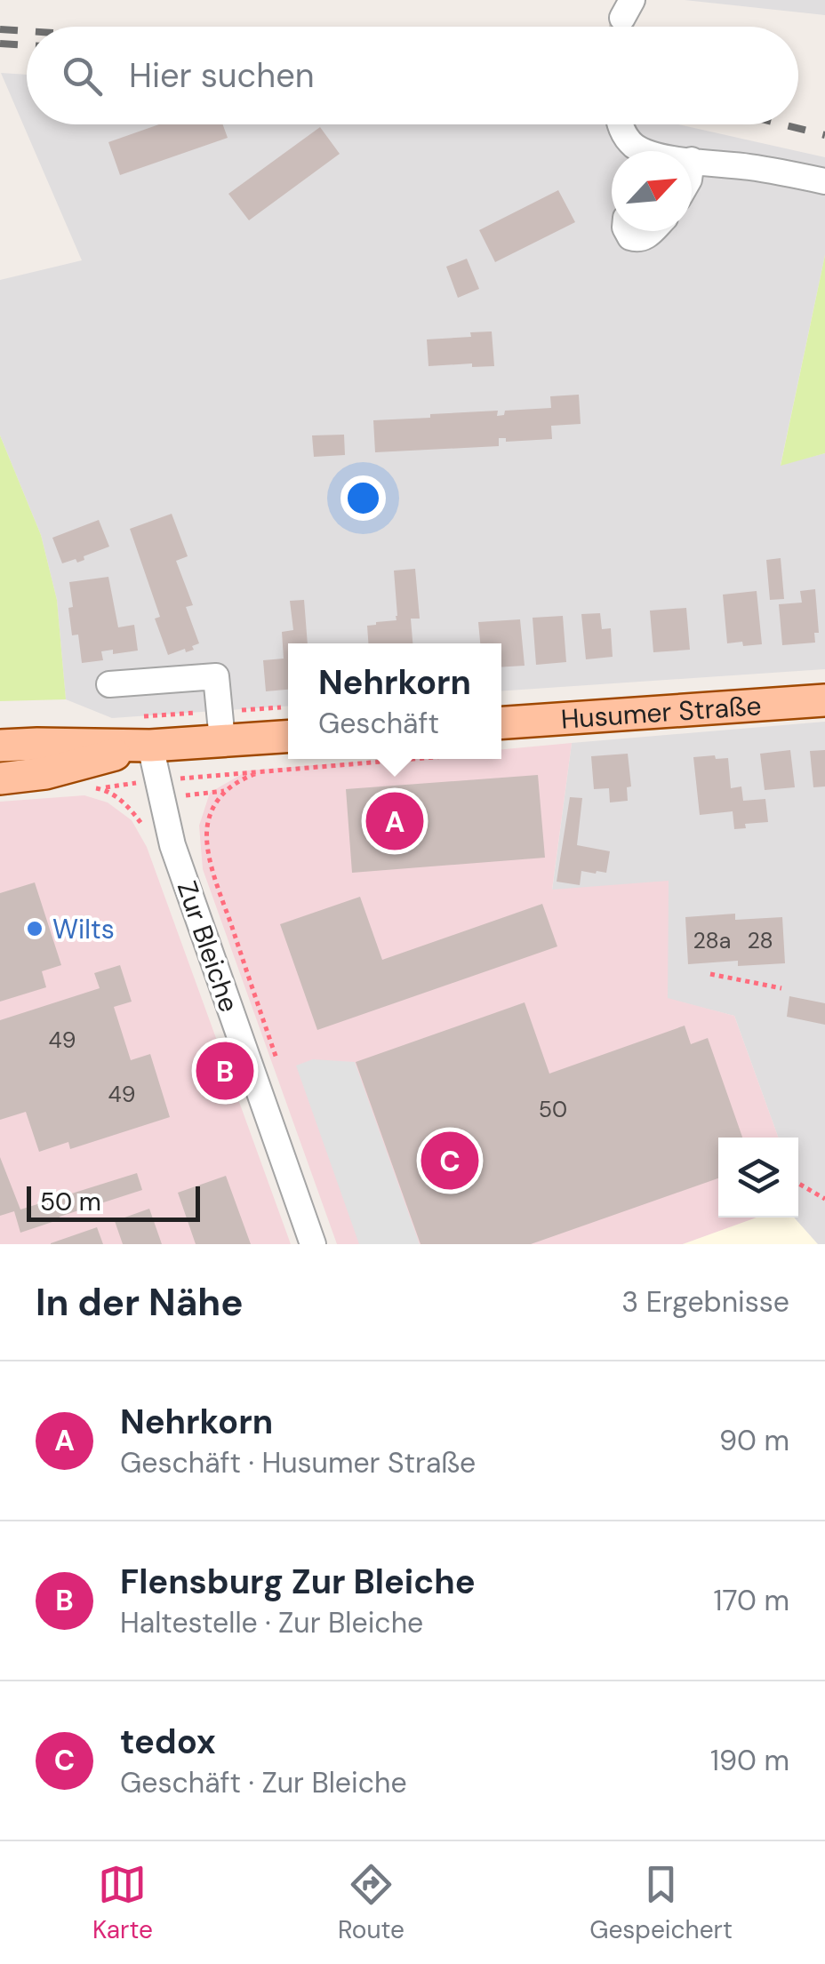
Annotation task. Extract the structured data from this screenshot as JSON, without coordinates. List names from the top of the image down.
{
  "streets": {
    "main road": ["Husumer Straße"],
    "street": ["Zur Bleiche"]
  },
  "places": ["Wilts"],
  "house_numbers": [
    "28a",
    "28",
    "49",
    "49",
    "50"
  ],
  "scale_bar": "50 m",
  "north": "top right",
  "page": {
    "search": "Hier suchen",
    "popup": ["Nehrkorn", "Geschäft"],
    "pins": ["A", "B", "C"],
    "scale": "50 m",
    "heading": ["In der Nähe", "3 Ergebnisse"],
    "list": [
      {
        "mark": "A",
        "name": "Nehrkorn",
        "note": "Geschäft · Husumer Straße",
        "value": "90 m"
      },
      {
        "mark": "B",
        "name": "Flensburg Zur Bleiche",
        "note": "Haltestelle · Zur Bleiche",
        "value": "170 m"
      },
      {
        "mark": "C",
        "name": "tedox",
        "note": "Geschäft · Zur Bleiche",
        "value": "190 m"
      }
    ],
    "nav": ["Karte", "Route", "Gespeichert"]
  }
}
